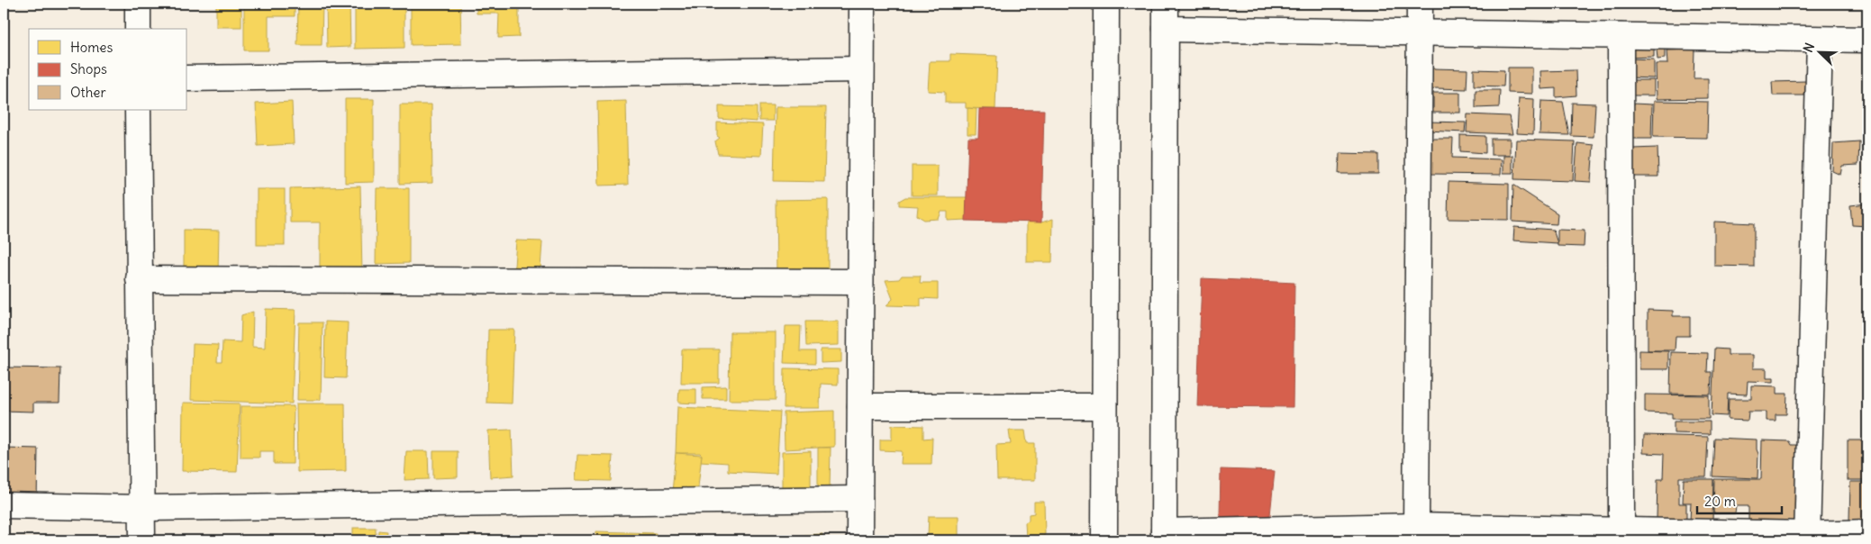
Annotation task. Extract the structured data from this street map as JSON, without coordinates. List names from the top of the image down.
{
  "legend": ["Homes", "Shops", "Other"],
  "scale_bar": "20 m",
  "north": "top left"
}
